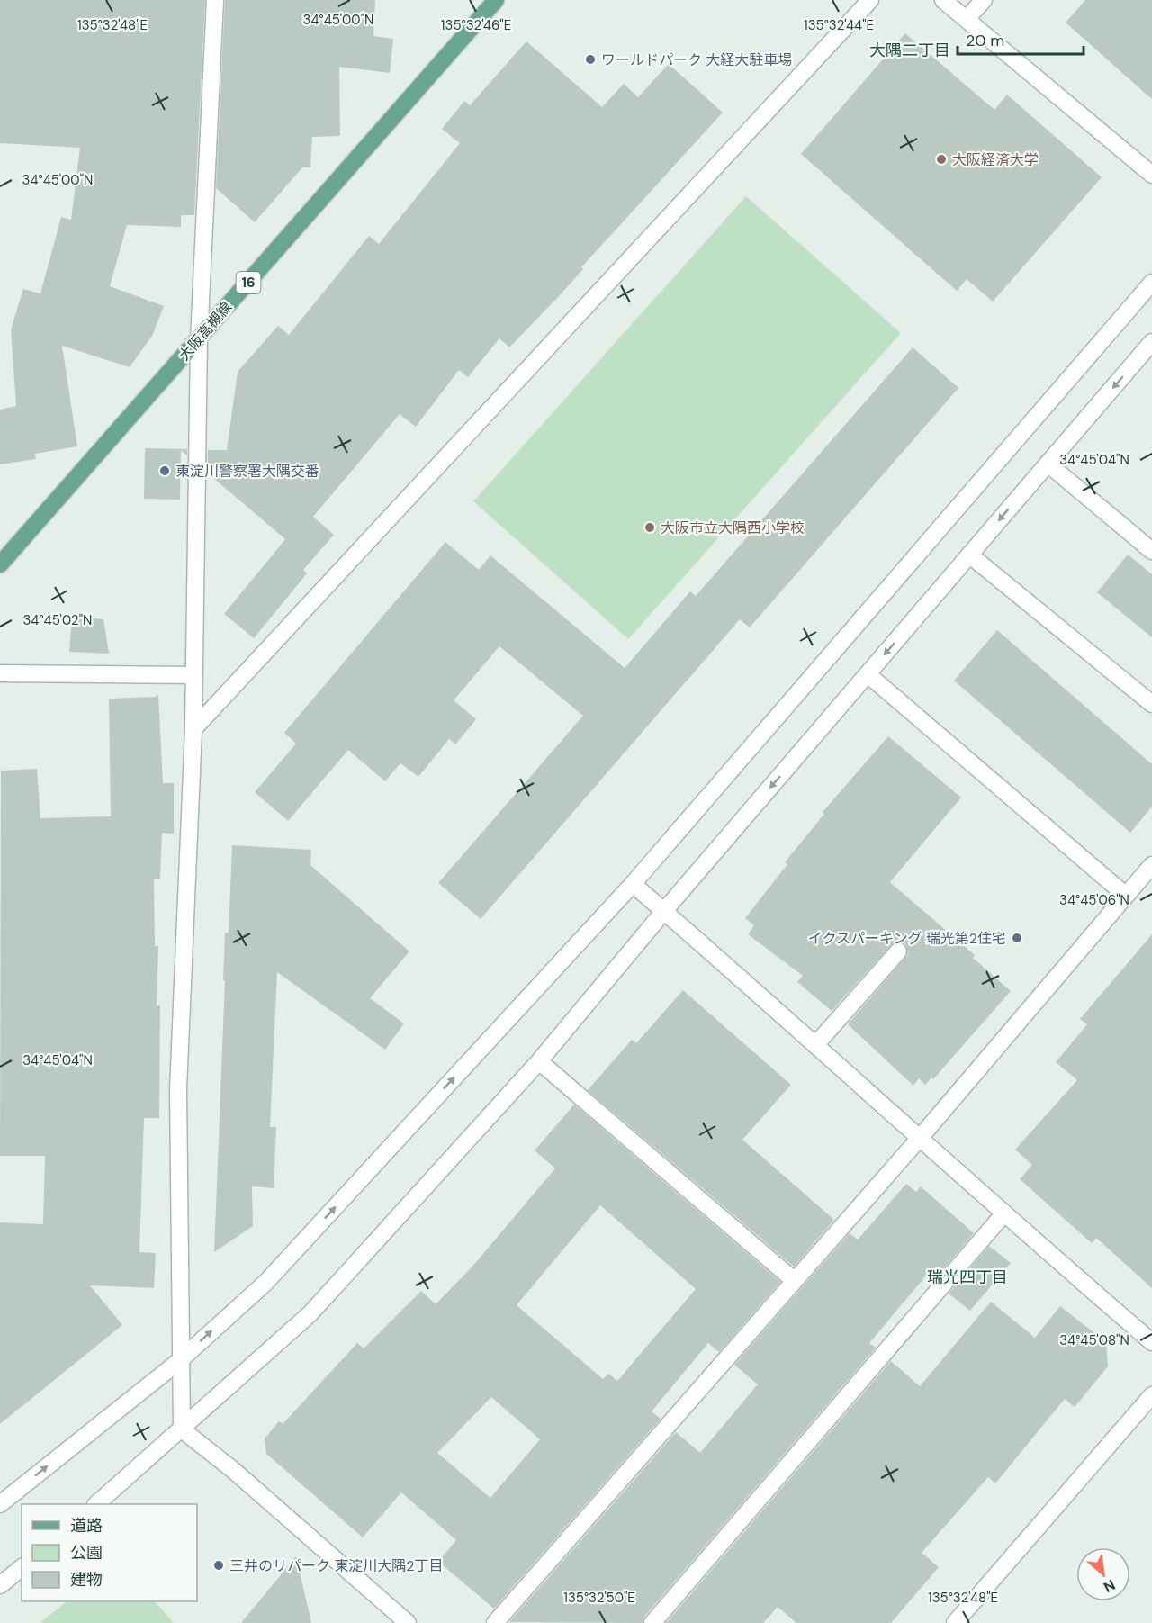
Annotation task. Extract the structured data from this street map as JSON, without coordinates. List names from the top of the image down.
{
  "streets": {
    "main road": ["16", "大阪高槻線"]
  },
  "districts": ["大隅二丁目", "瑞光四丁目"],
  "places": [
    "ワールドパーク 大経大駐車場",
    "大阪経済大学",
    "東淀川警察署大隅交番",
    "大阪市立大隅西小学校",
    "イクスパーキング 瑞光第2住宅",
    "三井のリパーク 東淀川大隅2丁目"
  ],
  "legend": ["道路", "公園", "建物"],
  "scale_bar": "20 m",
  "north": "bottom right",
  "coordinates": [
    "34°45'00\"N",
    "135°32'48\"E",
    "135°32'46\"E",
    "135°32'44\"E",
    "34°45'04\"N",
    "34°45'02\"N",
    "34°45'06\"N",
    "34°45'08\"N",
    "135°32'50\"E"
  ]
}
